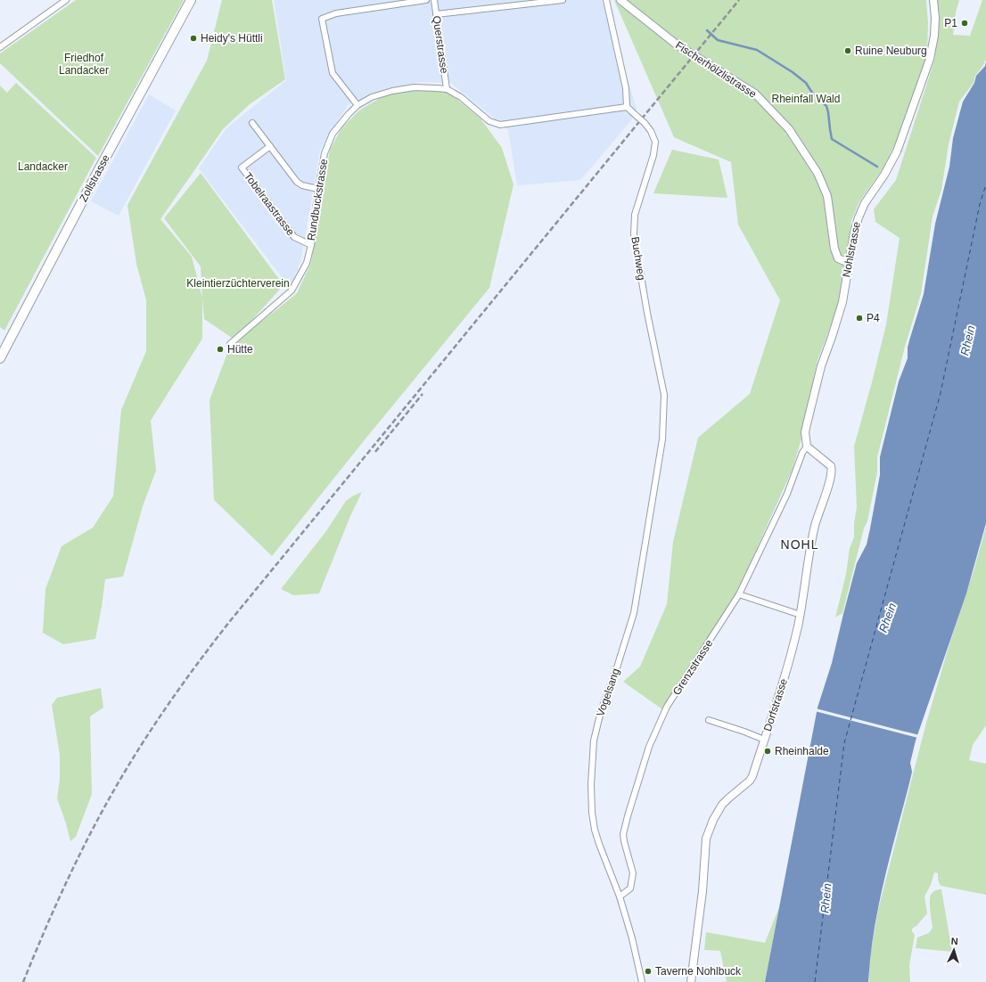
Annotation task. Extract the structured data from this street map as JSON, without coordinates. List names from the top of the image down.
{
  "streets": {
    "main road": ["Zollstrasse"],
    "street": [
      "Querstrasse",
      "Fischerhölzlistrasse",
      "Rundbuckstrasse",
      "Tobelraastrasse",
      "Nohlstrasse",
      "Buchweg",
      "Grenzstrasse",
      "Vogelsang",
      "Dorfstrasse"
    ]
  },
  "crossings": [
    ["Querstrasse", "Rundbuckstrasse"],
    ["Fischerhölzlistrasse", "Nohlstrasse"],
    ["Rundbuckstrasse", "Tobelraastrasse"],
    ["Rundbuckstrasse", "Buchweg"],
    ["Nohlstrasse", "Grenzstrasse"],
    ["Nohlstrasse", "Dorfstrasse"],
    ["Buchweg", "Vogelsang"],
    ["Grenzstrasse", "Vogelsang"],
    ["Grenzstrasse", "Dorfstrasse"]
  ],
  "districts": ["NOHL"],
  "water": ["Rhein"],
  "parks": [
    "Friedhof Landacker",
    "Rheinfall Wald",
    "Landacker",
    "Kleintierzüchterverein"
  ],
  "places": [
    "P1",
    "Heidy's Hüttli",
    "Ruine Neuburg",
    "P4",
    "Hütte",
    "Rheinhalde",
    "Taverne Nohlbuck"
  ],
  "north": "top"
}
